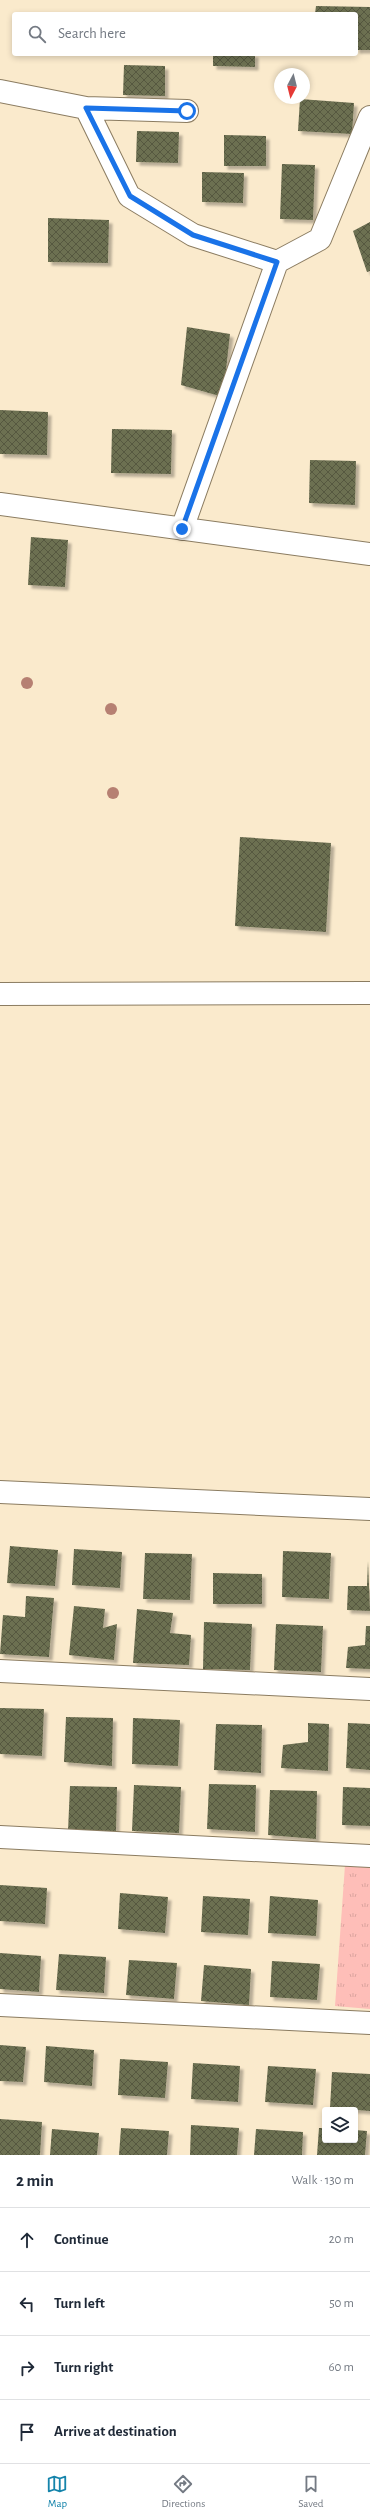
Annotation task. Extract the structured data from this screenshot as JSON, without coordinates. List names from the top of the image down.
{
  "north": "bottom",
  "page": {
    "search": "Search here",
    "heading": ["2 min", "Walk · 130 m"],
    "list": [
      ["Continue", "20 m"],
      ["Turn left", "50 m"],
      ["Turn right", "60 m"],
      "Arrive at destination"
    ],
    "nav": ["Map", "Directions", "Saved"]
  }
}
